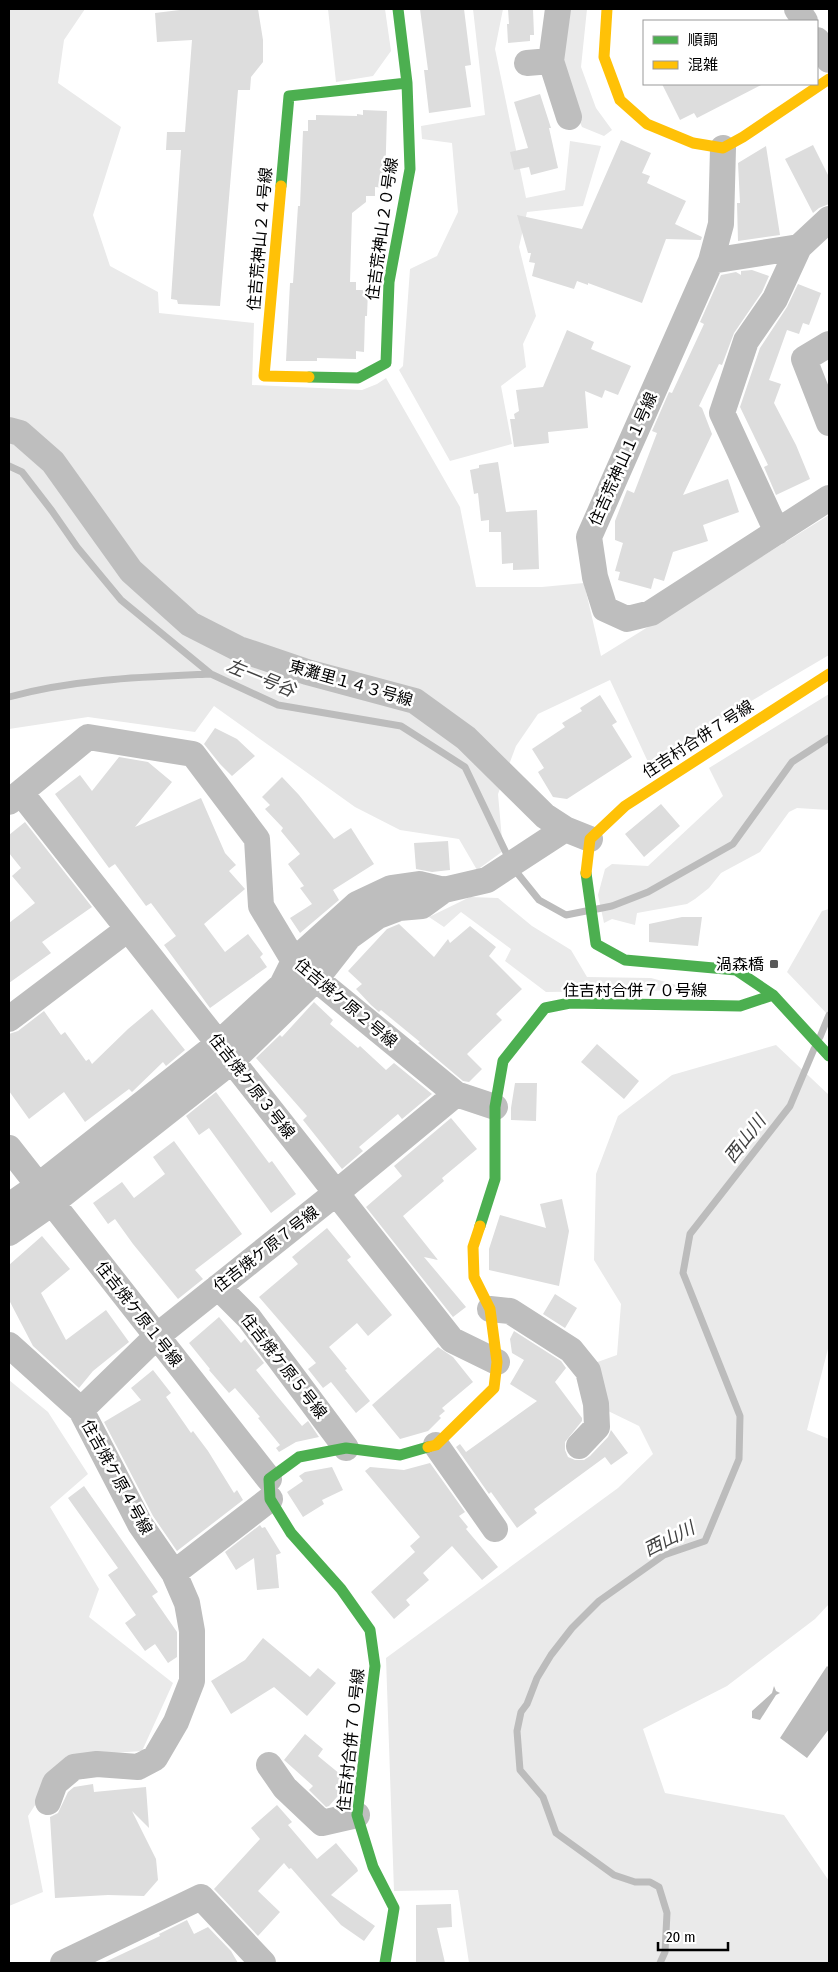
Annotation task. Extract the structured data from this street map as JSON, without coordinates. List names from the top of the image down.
{
  "streets": {
    "street": [
      "住吉荒神山２０号線",
      "住吉荒神山２４号線",
      "住吉荒神山１１号線",
      "東灘里１４３号線",
      "住吉村合併７号線",
      "住吉村合併７０号線",
      "住吉焼ケ原２号線",
      "住吉焼ケ原３号線",
      "住吉焼ケ原７号線",
      "住吉焼ケ原１号線",
      "住吉焼ケ原５号線",
      "住吉焼ケ原４号線"
    ]
  },
  "crossings": [
    ["住吉荒神山２０号線", "住吉荒神山２４号線"],
    ["東灘里１４３号線", "住吉村合併７号線"],
    ["住吉村合併７０号線", "住吉焼ケ原２号線"],
    ["住吉村合併７０号線", "住吉焼ケ原３号線"],
    ["住吉村合併７０号線", "住吉焼ケ原１号線"],
    ["住吉村合併７０号線", "住吉焼ケ原５号線"],
    ["住吉焼ケ原２号線", "住吉焼ケ原３号線"],
    ["住吉焼ケ原２号線", "住吉焼ケ原７号線"],
    ["住吉焼ケ原３号線", "住吉焼ケ原７号線"],
    ["住吉焼ケ原７号線", "住吉焼ケ原１号線"],
    ["住吉焼ケ原７号線", "住吉焼ケ原５号線"],
    ["住吉焼ケ原７号線", "住吉焼ケ原４号線"]
  ],
  "water": ["左一号谷", "西山川"],
  "places": {
    "transit": ["渦森橋"]
  },
  "legend": ["順調", "混雑"],
  "scale_bar": "20 m"
}
